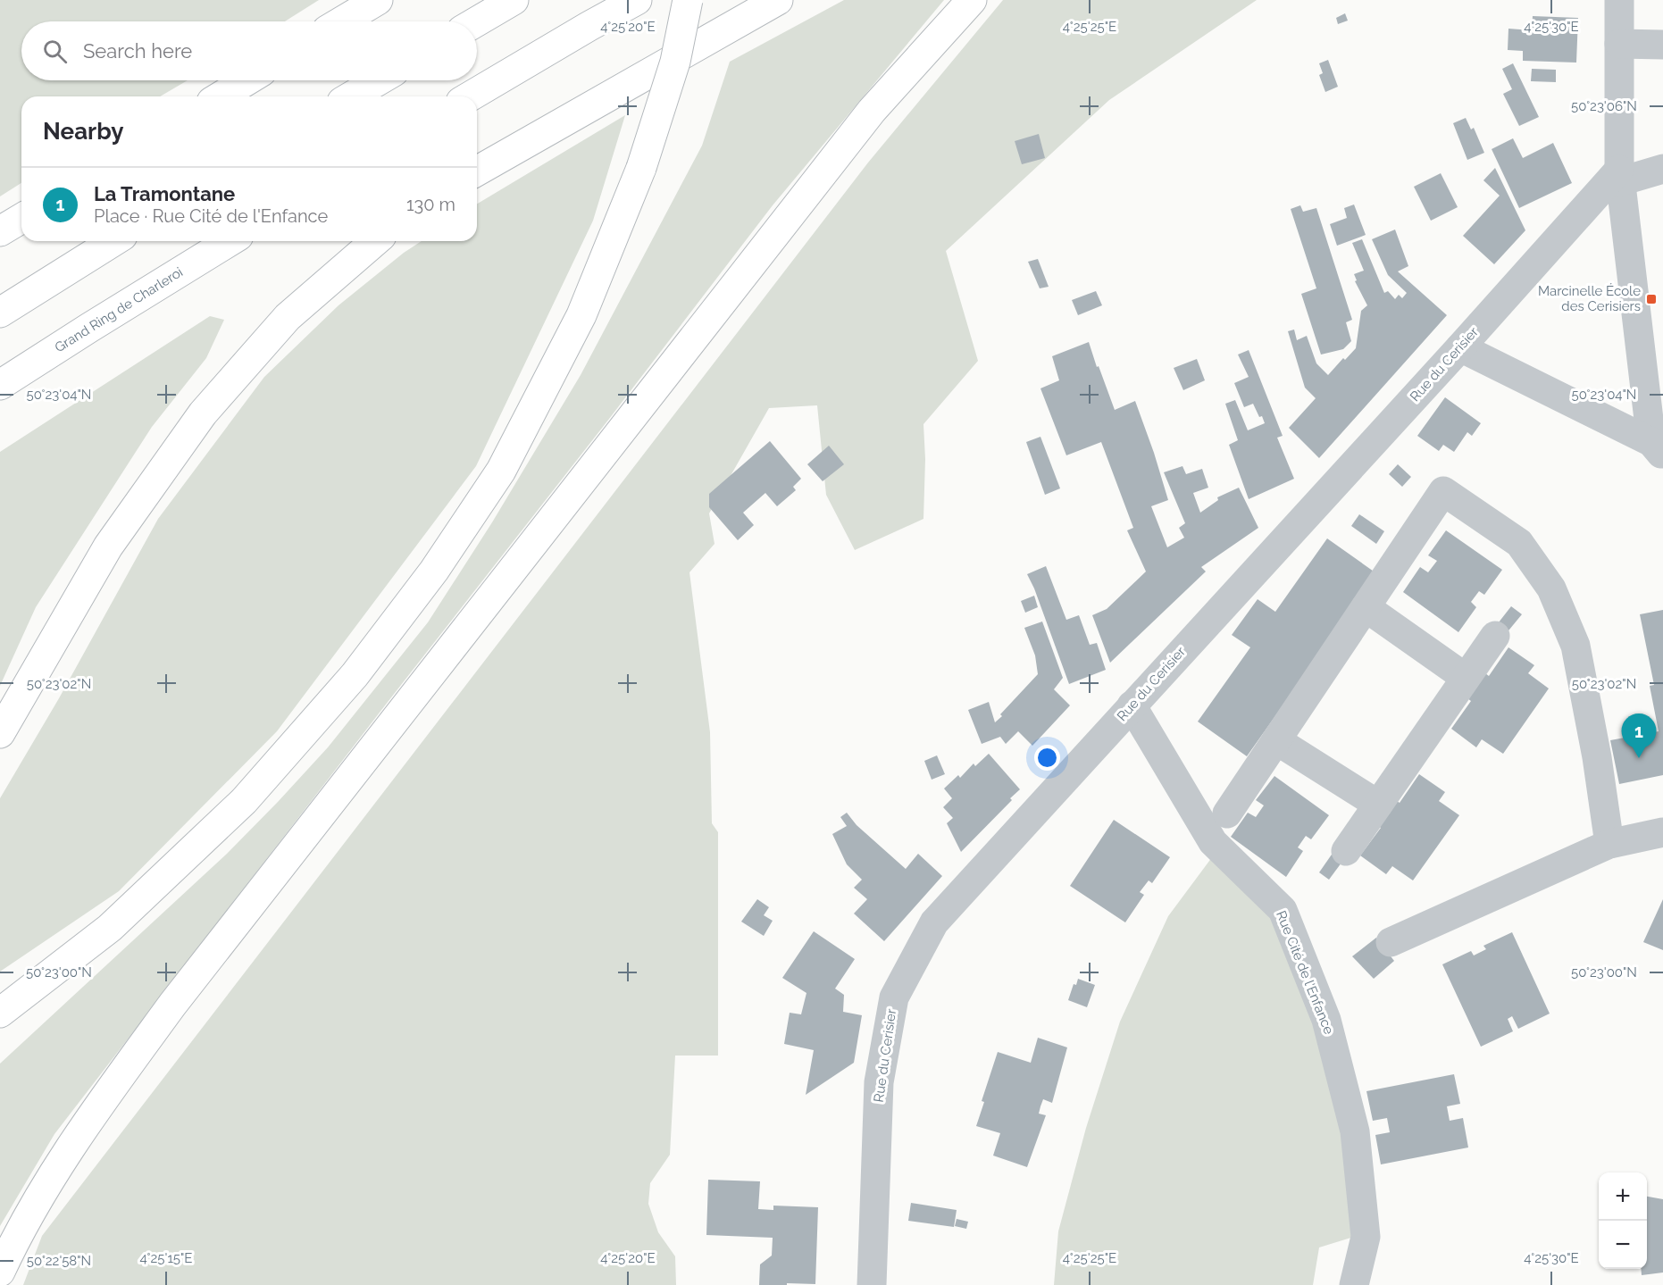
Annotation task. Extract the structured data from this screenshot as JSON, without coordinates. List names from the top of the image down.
{
  "streets": {
    "highway": ["Grand Ring de Charleroi"],
    "street": ["Rue du Cerisier", "Rue Cité de l'Enfance"]
  },
  "crossings": [
    ["Rue du Cerisier", "Rue Cité de l'Enfance"]
  ],
  "places": {
    "transit": ["Marcinelle École des Cerisiers"]
  },
  "page": {
    "search": "Search here",
    "heading": "Nearby",
    "list": [
      {
        "mark": "1",
        "name": "La Tramontane",
        "note": "Place · Rue Cité de l'Enfance",
        "value": "130 m"
      }
    ],
    "pins": "1",
    "map_buttons": ["+", "−"]
  },
  "coordinates": [
    "4°25'20\"E",
    "4°25'25\"E",
    "4°25'30\"E",
    "50°23'06\"N",
    "50°23'04\"N",
    "50°23'02\"N",
    "50°23'00\"N",
    "4°25'15\"E",
    "50°22'58\"N"
  ]
}
